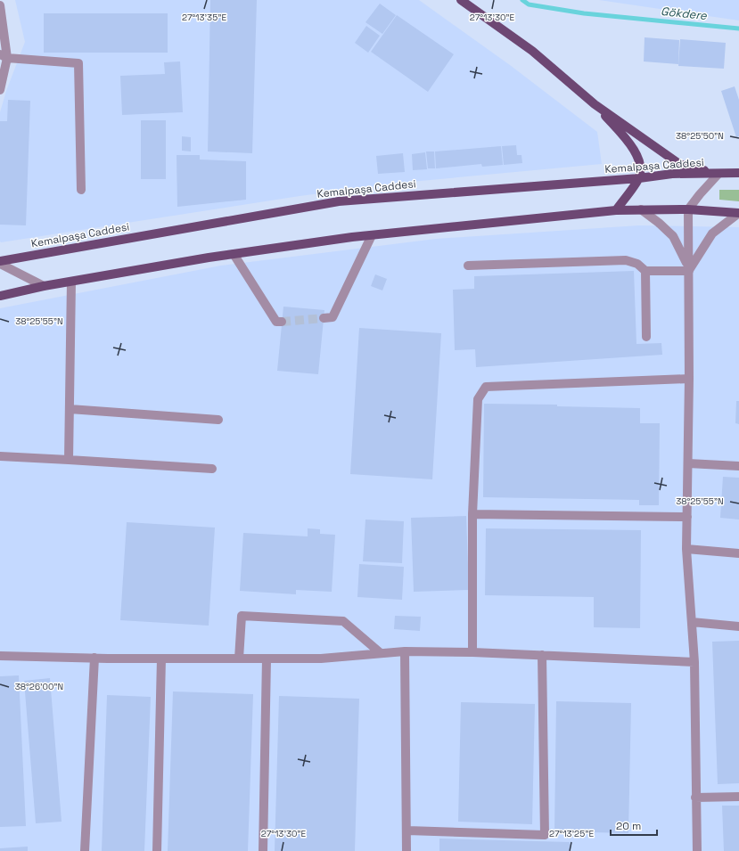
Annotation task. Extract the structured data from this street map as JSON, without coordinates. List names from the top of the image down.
{
  "streets": {
    "main road": ["Kemalpaşa Caddesi"]
  },
  "water": ["Gökdere"],
  "scale_bar": "20 m",
  "coordinates": [
    "27°13'35\"E",
    "27°13'30\"E",
    "38°25'50\"N",
    "38°25'55\"N",
    "38°26'00\"N",
    "27°13'25\"E"
  ]
}
